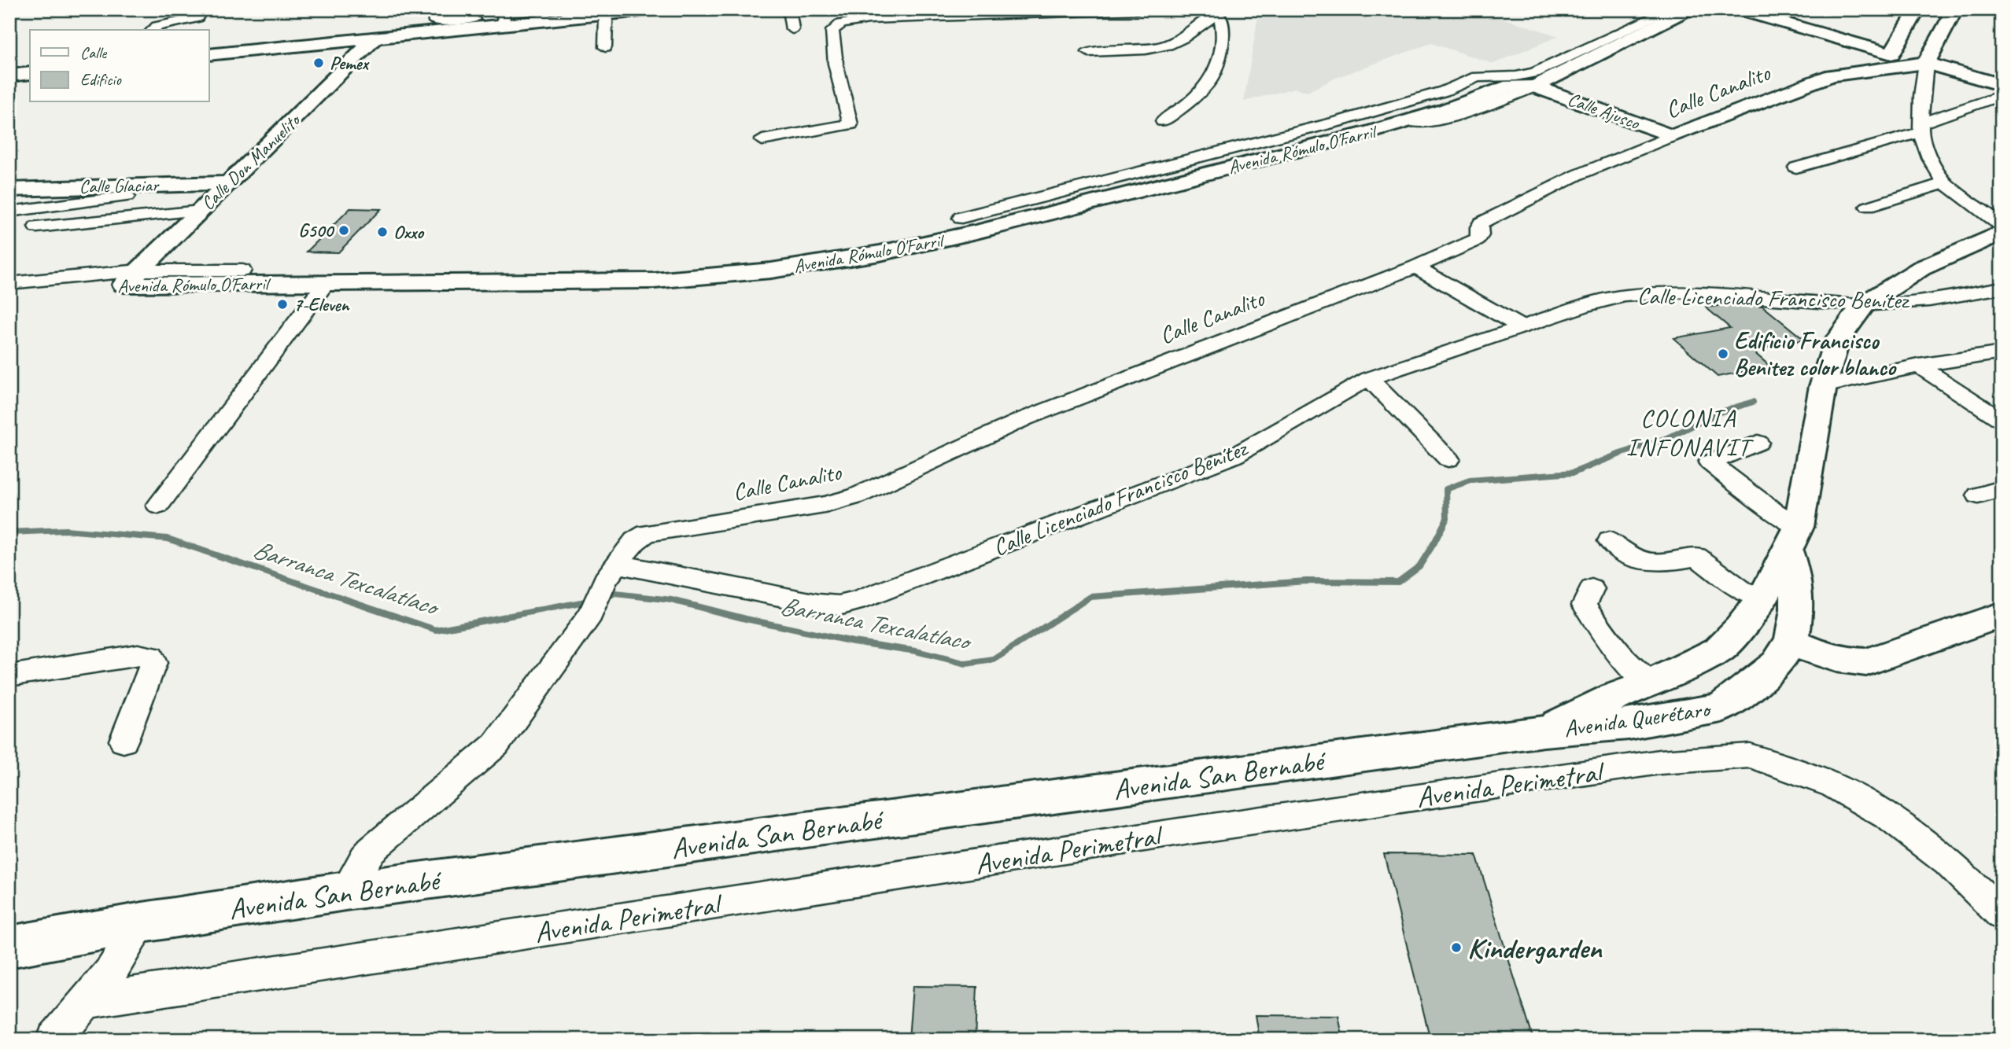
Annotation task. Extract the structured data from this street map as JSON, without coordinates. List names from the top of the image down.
{
  "streets": {
    "street": [
      "Calle Canalito",
      "Calle Ajusco",
      "Avenida Rómulo O'Farril",
      "Calle Don Manuelito",
      "Calle Glaciar",
      "Calle Licenciado Francisco Benítez",
      "Avenida Querétaro",
      "Avenida San Bernabé",
      "Avenida Perimetral"
    ]
  },
  "crossings": [
    ["Calle Canalito", "Calle Ajusco"],
    ["Calle Canalito", "Calle Licenciado Francisco Benítez"],
    ["Calle Canalito", "Avenida San Bernabé"],
    ["Calle Ajusco", "Avenida Rómulo O'Farril"],
    ["Avenida Rómulo O'Farril", "Calle Don Manuelito"],
    ["Calle Don Manuelito", "Calle Glaciar"],
    ["Calle Licenciado Francisco Benítez", "Avenida Querétaro"],
    ["Avenida Querétaro", "Avenida San Bernabé"]
  ],
  "districts": ["COLONIA INFONAVIT"],
  "water": ["Barranca Texcalatlaco"],
  "places": [
    "Pemex",
    "G500",
    "Oxxo",
    "7-Eleven",
    "Edificio Francisco Benitez color blanco",
    "Kindergarden"
  ],
  "legend": ["Calle", "Edificio"]
}
